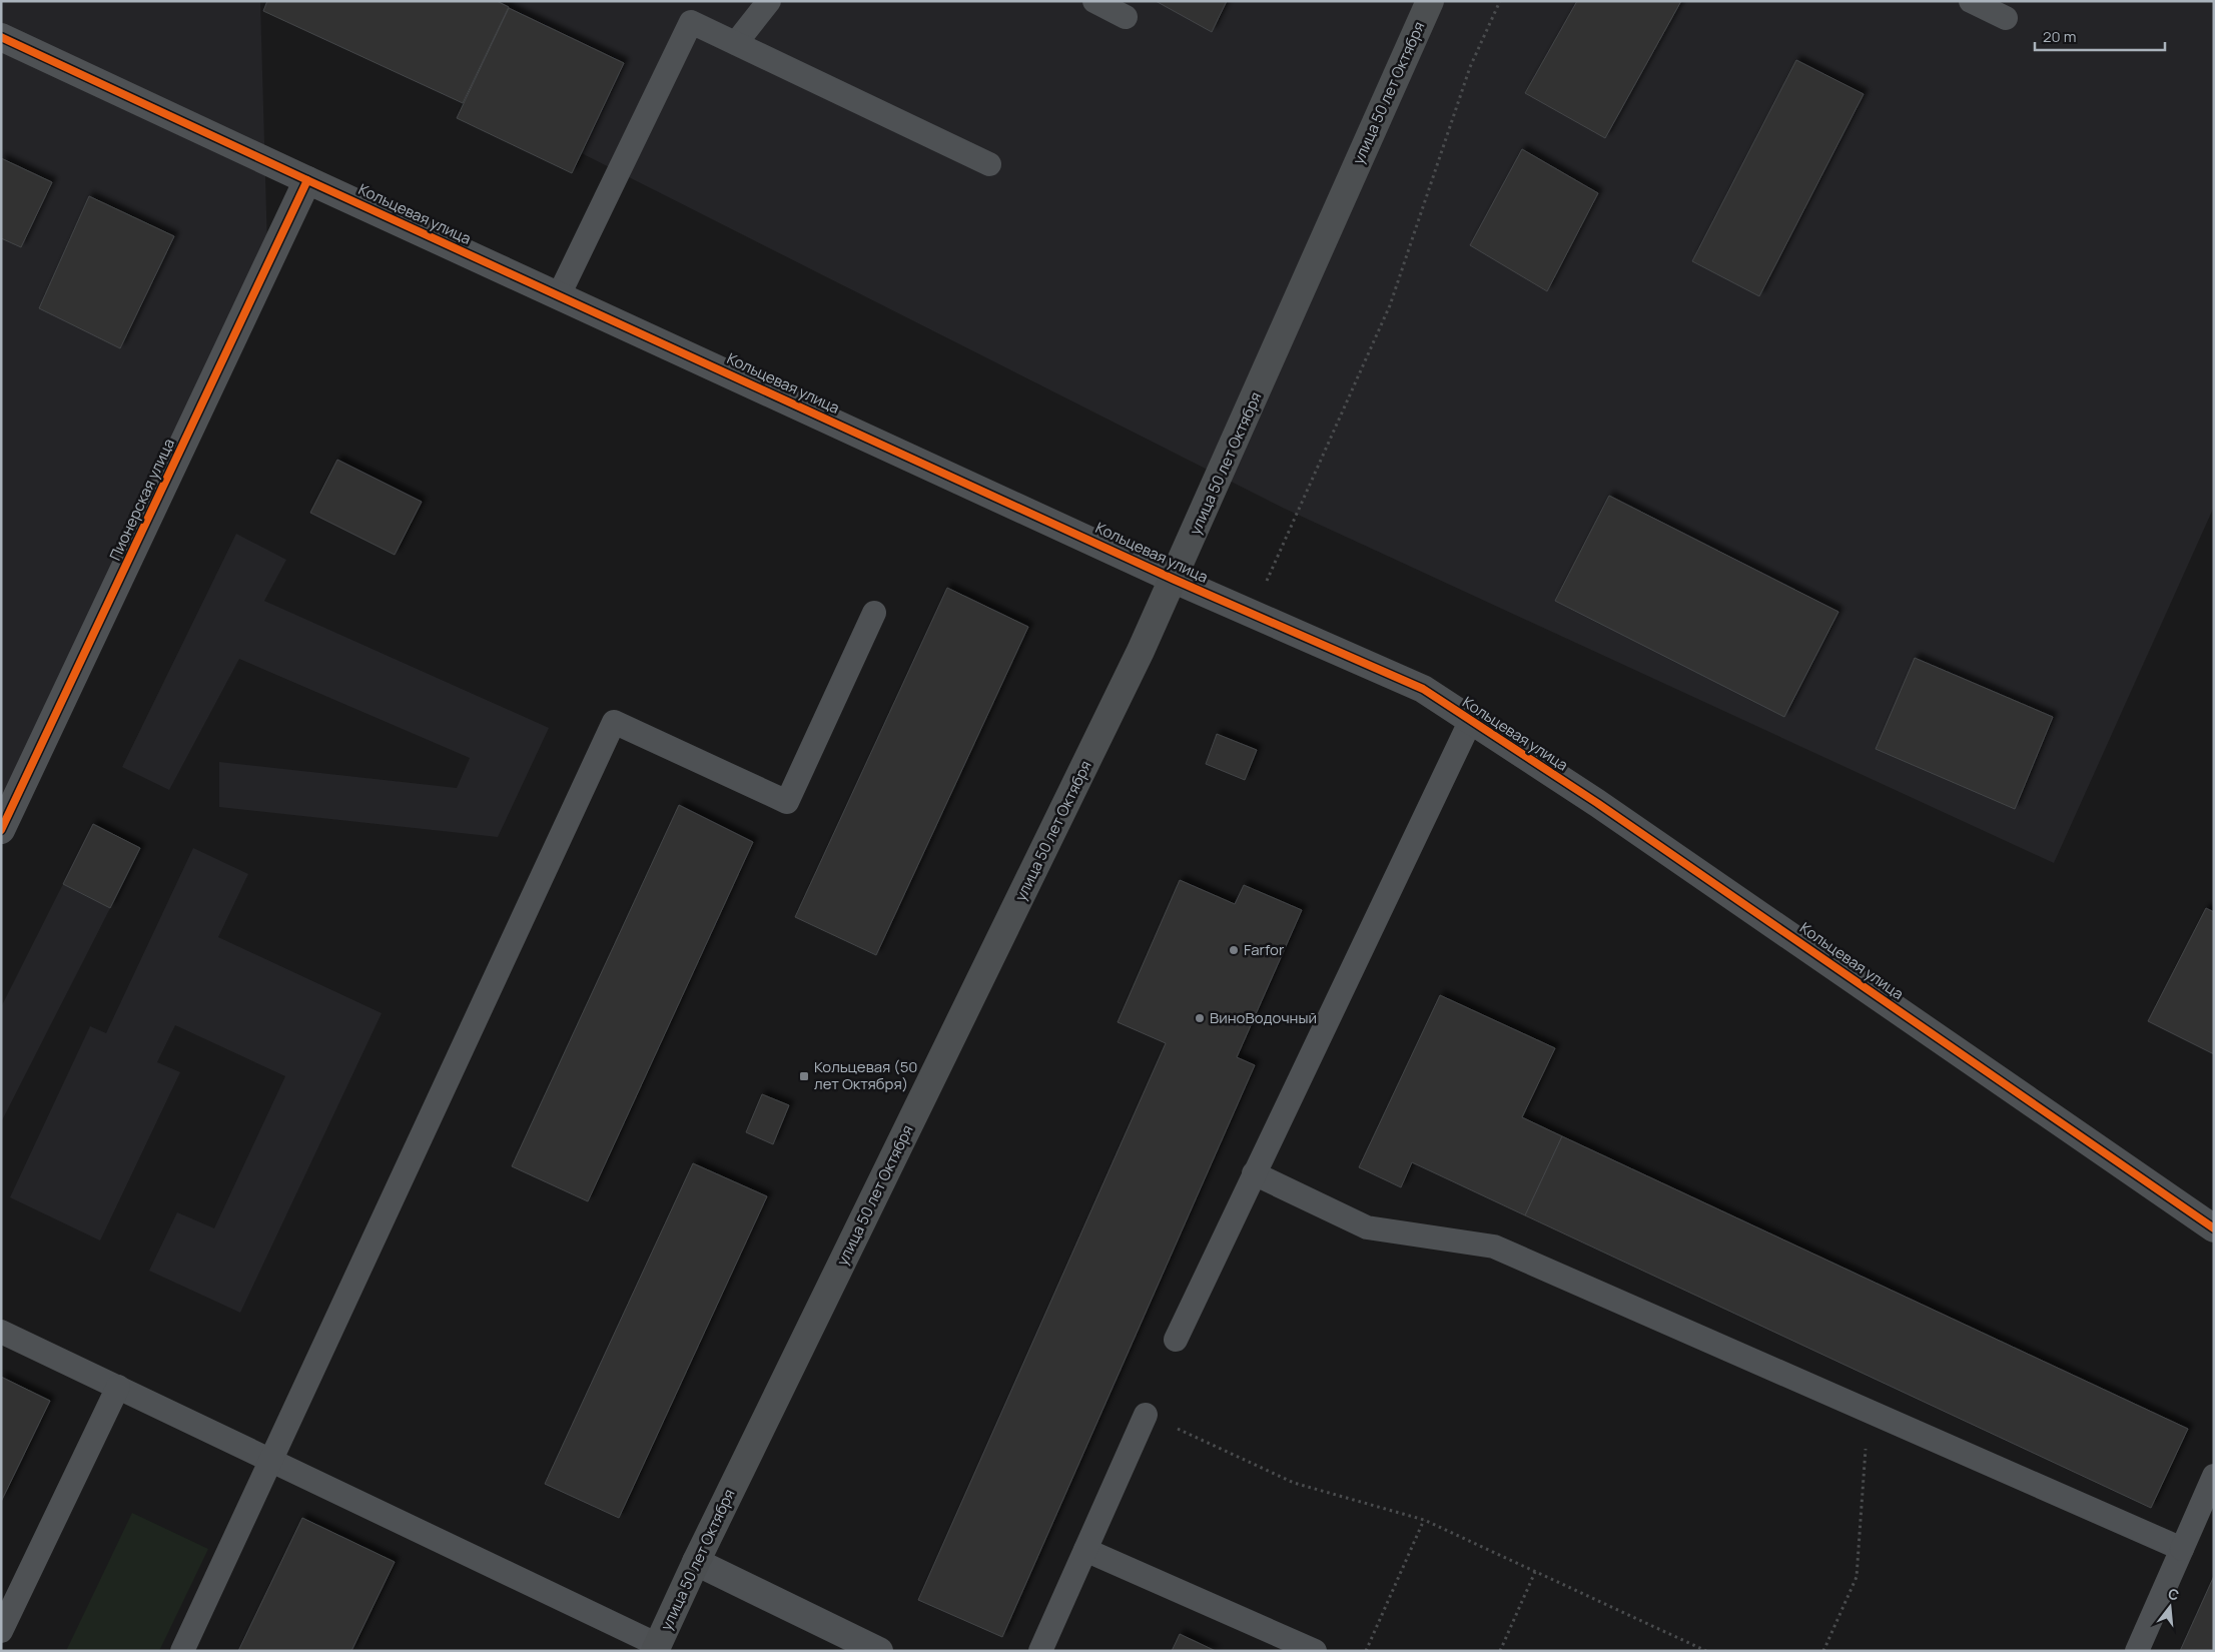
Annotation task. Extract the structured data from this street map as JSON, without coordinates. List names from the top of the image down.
{
  "streets": {
    "main road": ["улица 50 лет Октября"],
    "street": ["Кольцевая улица", "Пионерская улица"]
  },
  "crossings": [
    ["улица 50 лет Октября", "Кольцевая улица"],
    ["Кольцевая улица", "Пионерская улица"]
  ],
  "places": {
    "other": ["Farfor", "ВиноВодочный"],
    "transit": ["Кольцевая (50 лет Октября)"]
  },
  "scale_bar": "20 m",
  "north": "top"
}
